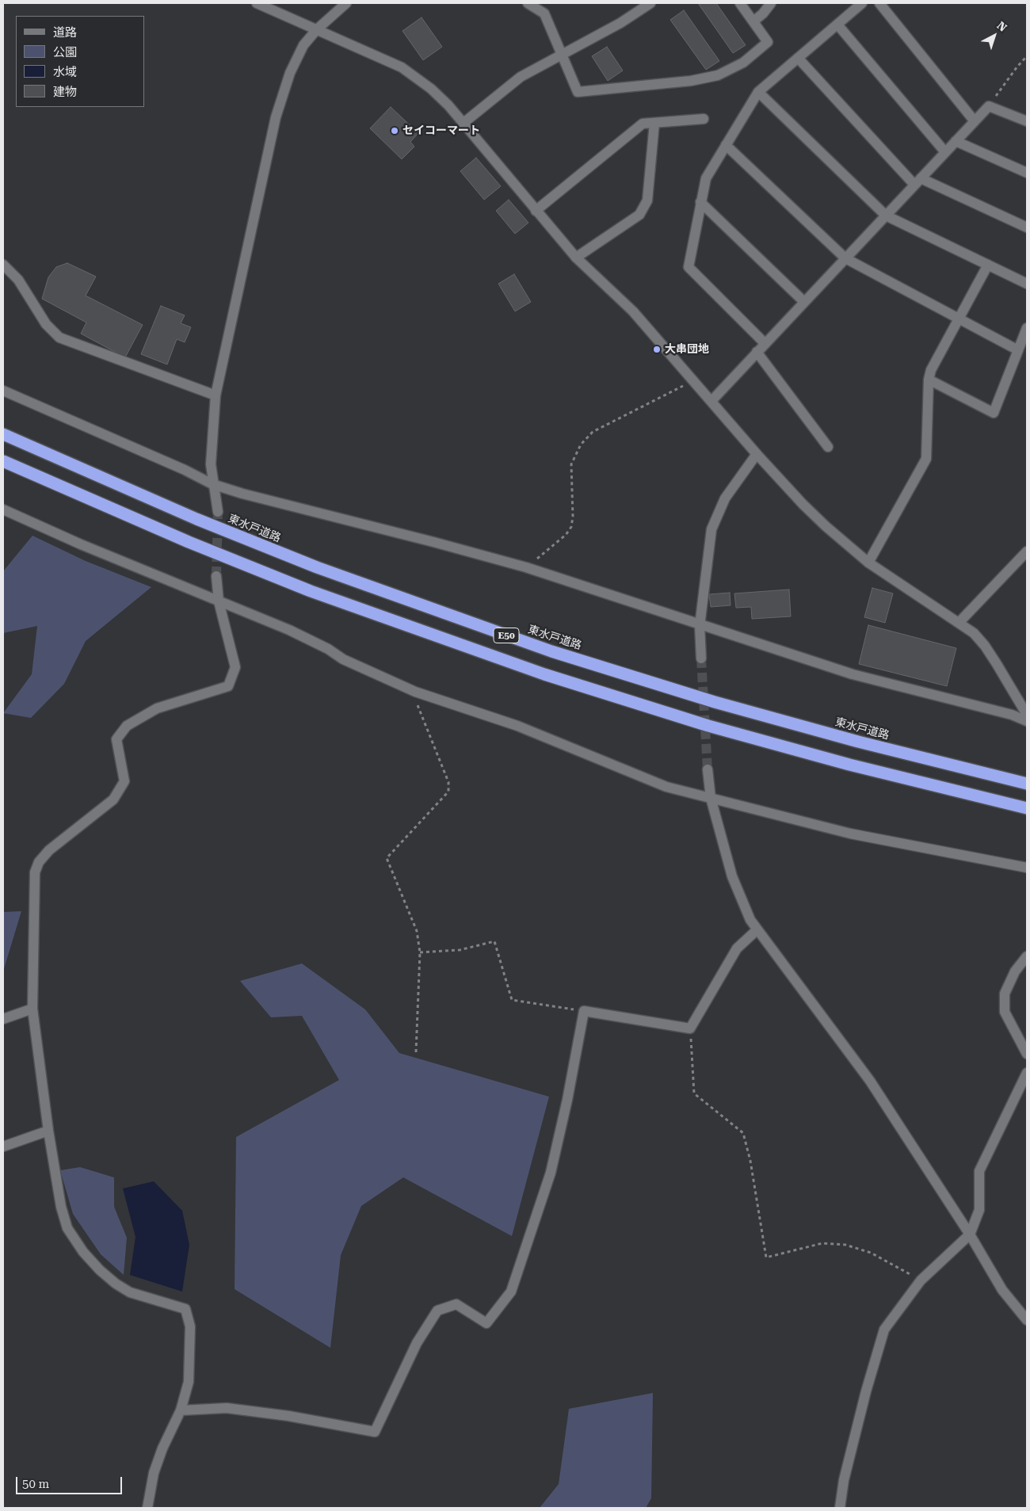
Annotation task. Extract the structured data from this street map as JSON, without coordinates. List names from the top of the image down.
{
  "streets": {
    "highway": ["東水戸道路", "E50"]
  },
  "places": ["セイコーマート", "大串団地"],
  "legend": [
    "道路",
    "公園",
    "水域",
    "建物"
  ],
  "scale_bar": "50 m",
  "north": "top right"
}
